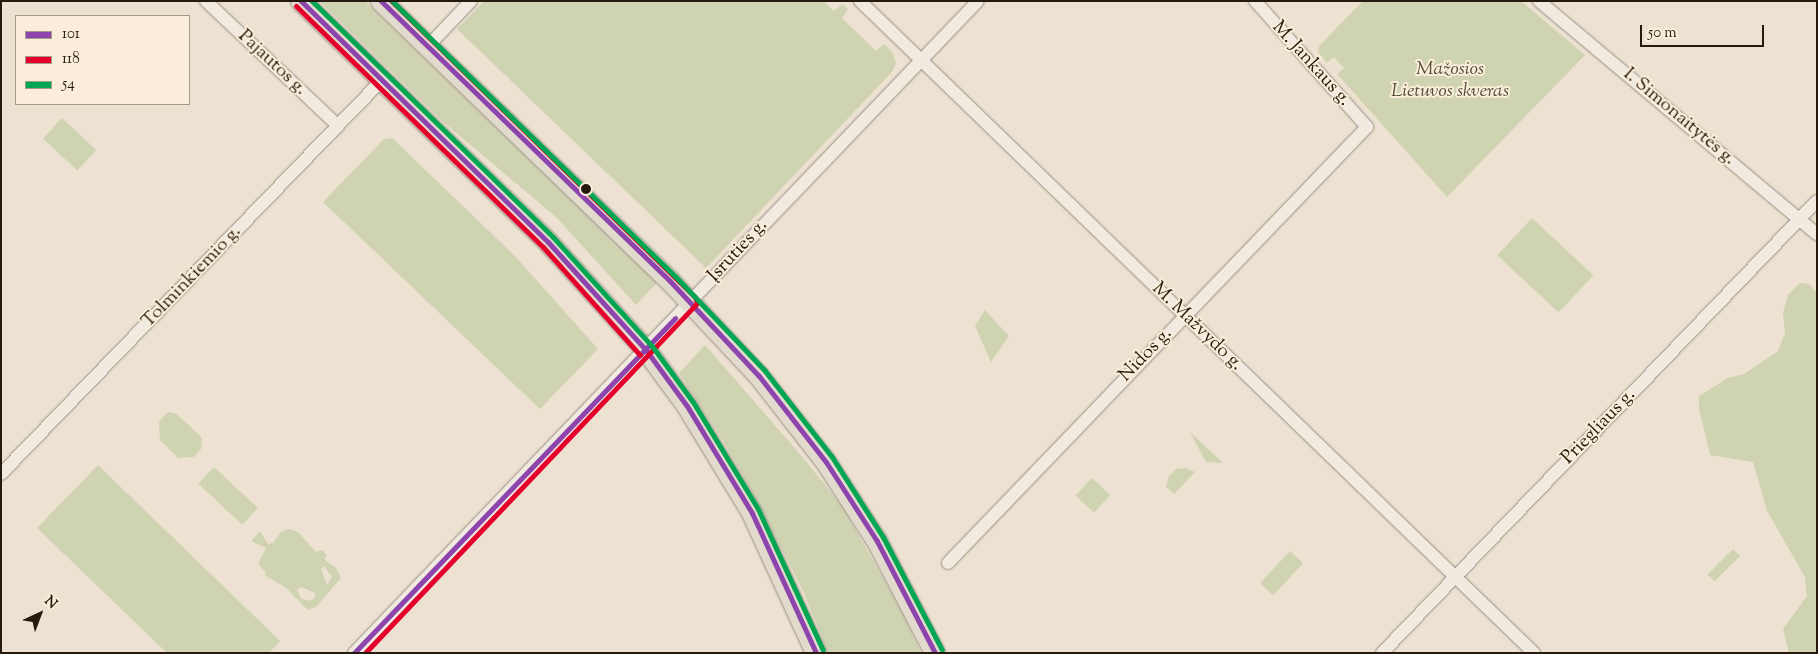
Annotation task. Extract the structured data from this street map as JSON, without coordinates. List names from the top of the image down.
{
  "streets": {
    "street": [
      "Pajautos g.",
      "M. Jankaus g.",
      "I. Simonaitytės g.",
      "Įsruties g.",
      "Tolminkiemio g.",
      "M. Mažvydo g.",
      "Nidos g.",
      "Priegliaus g."
    ]
  },
  "crossings": [
    ["Pajautos g.", "Tolminkiemio g."],
    ["M. Jankaus g.", "Nidos g."],
    ["I. Simonaitytės g.", "Priegliaus g."],
    ["Įsruties g.", "M. Mažvydo g."],
    ["M. Mažvydo g.", "Nidos g."],
    ["M. Mažvydo g.", "Priegliaus g."]
  ],
  "parks": ["Mažosios Lietuvos skveras"],
  "lines": ["transit line 101", "transit line 118", "transit line 54"],
  "legend": ["101", "118", "54"],
  "scale_bar": "50 m",
  "north": "top right"
}
